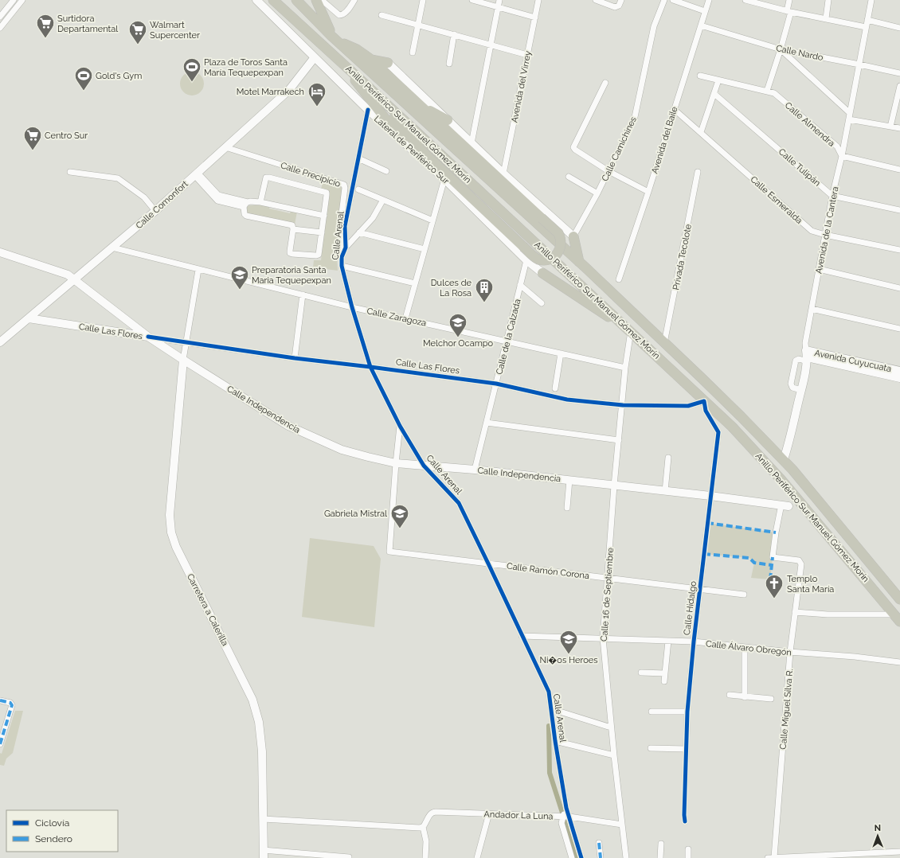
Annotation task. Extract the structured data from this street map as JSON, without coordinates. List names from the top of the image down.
{
  "streets": {
    "highway": ["Anillo Periférico Sur Manuel Gómez Morín"],
    "street": [
      "Calle Nardo",
      "Avenida del Virrey",
      "Calle Almendra",
      "Avenida del Baile",
      "Calle Camichines",
      "Lateral de Periférico Sur",
      "Calle Tulipán",
      "Calle Precipicio",
      "Calle Esmeralda",
      "Calle Comonfort",
      "Avenida de la Cantera",
      "Calle Arenal",
      "Privada Tecolote",
      "Calle Zaragoza",
      "Calle Las Flores",
      "Calle de la Calzada",
      "Avenida Cuyucuata",
      "Calle Independencia",
      "Calle Ramón Corona",
      "Calle 16 de Septiembre",
      "Calle Hidalgo",
      "Carretera a Calerilla",
      "Calle Álvaro Obregón",
      "Calle Miguel Silva R.",
      "Andador La Luna"
    ]
  },
  "crossings": [
    ["Calle Nardo", "Avenida del Baile"],
    ["Calle Nardo", "Avenida de la Cantera"],
    ["Anillo Periférico Sur Manuel Gómez Morín", "Avenida de la Cantera"],
    ["Anillo Periférico Sur Manuel Gómez Morín", "Privada Tecolote"],
    ["Anillo Periférico Sur Manuel Gómez Morín", "Calle Las Flores"],
    ["Anillo Periférico Sur Manuel Gómez Morín", "Calle 16 de Septiembre"],
    ["Anillo Periférico Sur Manuel Gómez Morín", "Calle Hidalgo"],
    ["Calle Almendra", "Avenida de la Cantera"],
    ["Avenida del Baile", "Calle Esmeralda"],
    ["Lateral de Periférico Sur", "Calle Comonfort"],
    ["Lateral de Periférico Sur", "Calle Arenal"],
    ["Lateral de Periférico Sur", "Calle de la Calzada"],
    ["Calle Tulipán", "Avenida de la Cantera"],
    ["Calle Precipicio", "Calle Comonfort"],
    ["Calle Precipicio", "Calle Arenal"],
    ["Calle Esmeralda", "Avenida de la Cantera"],
    ["Calle Comonfort", "Calle Zaragoza"],
    ["Calle Comonfort", "Calle Las Flores"],
    ["Calle Comonfort", "Calle Independencia"],
    ["Avenida de la Cantera", "Avenida Cuyucuata"],
    ["Calle Arenal", "Calle Zaragoza"],
    ["Calle Arenal", "Calle Las Flores"],
    ["Calle Arenal", "Calle Independencia"],
    ["Calle Arenal", "Calle Ramón Corona"],
    ["Calle Arenal", "Calle Álvaro Obregón"],
    ["Calle Arenal", "Andador La Luna"],
    ["Calle Zaragoza", "Calle de la Calzada"],
    ["Calle Zaragoza", "Calle 16 de Septiembre"],
    ["Calle Las Flores", "Calle de la Calzada"],
    ["Calle Las Flores", "Calle Independencia"],
    ["Calle Las Flores", "Calle 16 de Septiembre"],
    ["Calle Las Flores", "Calle Hidalgo"],
    ["Calle de la Calzada", "Calle Independencia"],
    ["Calle Independencia", "Calle Ramón Corona"],
    ["Calle Independencia", "Calle 16 de Septiembre"],
    ["Calle Independencia", "Calle Hidalgo"],
    ["Calle Independencia", "Carretera a Calerilla"],
    ["Calle Independencia", "Calle Miguel Silva R."],
    ["Calle Ramón Corona", "Calle 16 de Septiembre"],
    ["Calle Ramón Corona", "Calle Hidalgo"],
    ["Calle 16 de Septiembre", "Calle Álvaro Obregón"],
    ["Calle 16 de Septiembre", "Andador La Luna"],
    ["Calle Hidalgo", "Calle Álvaro Obregón"],
    ["Calle Álvaro Obregón", "Calle Miguel Silva R."]
  ],
  "places": {
    "supermarket": ["Surtidora Departamental", "Walmart Supercenter", "Centro Sur"],
    "sports": ["Plaza de Toros Santa María Tequepexpan", "Gold's Gym"],
    "hotel": ["Motel Marrakech"],
    "school or university": [
      "Preparatoria Santa Maria Tequepexpan",
      "Melchor Ocampo",
      "Gabriela Mistral",
      "Ni�os Heroes"
    ],
    "building": ["Dulces de La Rosa"],
    "church": ["Templo Santa María"]
  },
  "legend": ["Ciclovía", "Sendero"],
  "north": "top"
}
